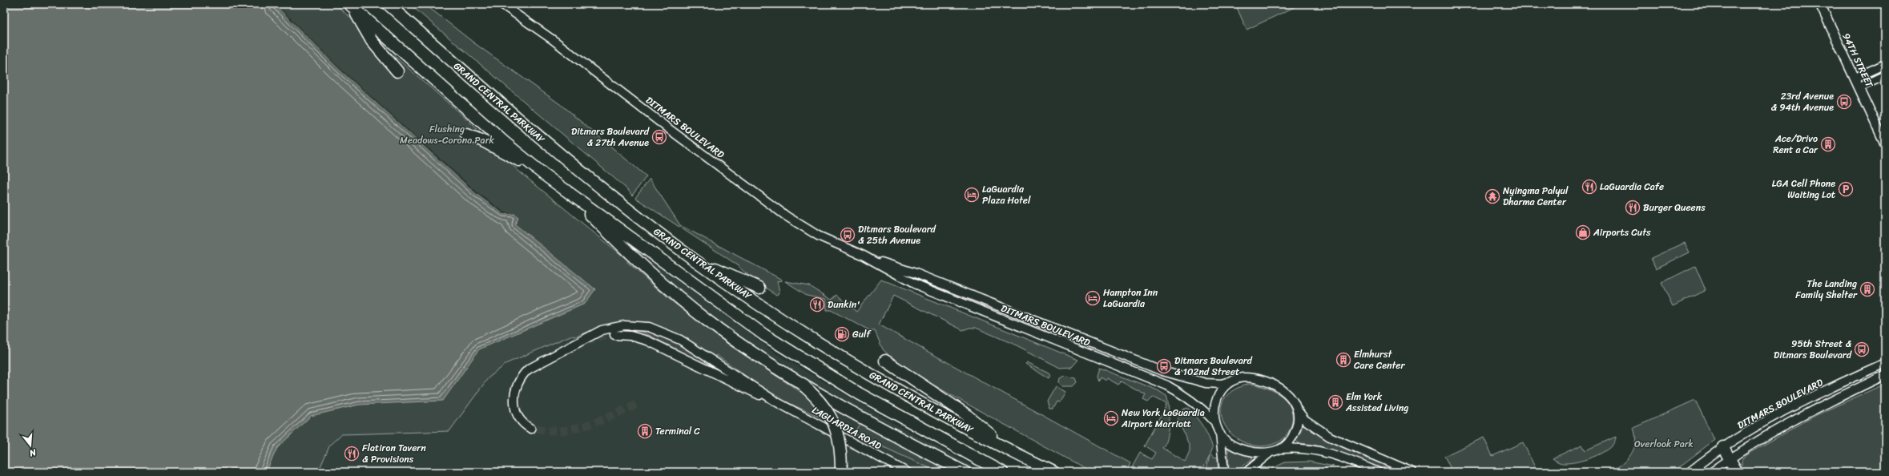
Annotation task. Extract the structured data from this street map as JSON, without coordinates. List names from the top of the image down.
{
  "streets": {
    "highway": ["GRAND CENTRAL PARKWAY"],
    "main road": ["94TH STREET"],
    "street": ["DITMARS BOULEVARD", "LAGUARDIA ROAD"]
  },
  "parks": ["Flushing Meadows-Corona Park", "Overlook Park"],
  "places": {
    "bus stop": [
      "23rd Avenue & 94th Avenue",
      "Ditmars Boulevard & 27th Avenue",
      "Ditmars Boulevard & 25th Avenue",
      "95th Street & Ditmars Boulevard",
      "Ditmars Boulevard & 102nd Street"
    ],
    "building": [
      "Ace/Drivo Rent a Car",
      "The Landing Family Shelter",
      "Elmhurst Care Center",
      "Elm York Assisted Living",
      "Terminal C"
    ],
    "restaurant": [
      "LaGuardia Cafe",
      "Burger Queens",
      "Dunkin'",
      "Flatiron Tavern & Provisions"
    ],
    "parking": ["LGA Cell Phone Waiting Lot"],
    "hotel": ["LaGuardia Plaza Hotel", "Hampton Inn LaGuardia", "New York LaGuardia Airport Marriott"],
    "temple": ["Nyingma Palyul Dharma Center"],
    "shop": ["Airports Cuts"],
    "fuel station": ["Gulf"]
  },
  "north": "bottom"
}
